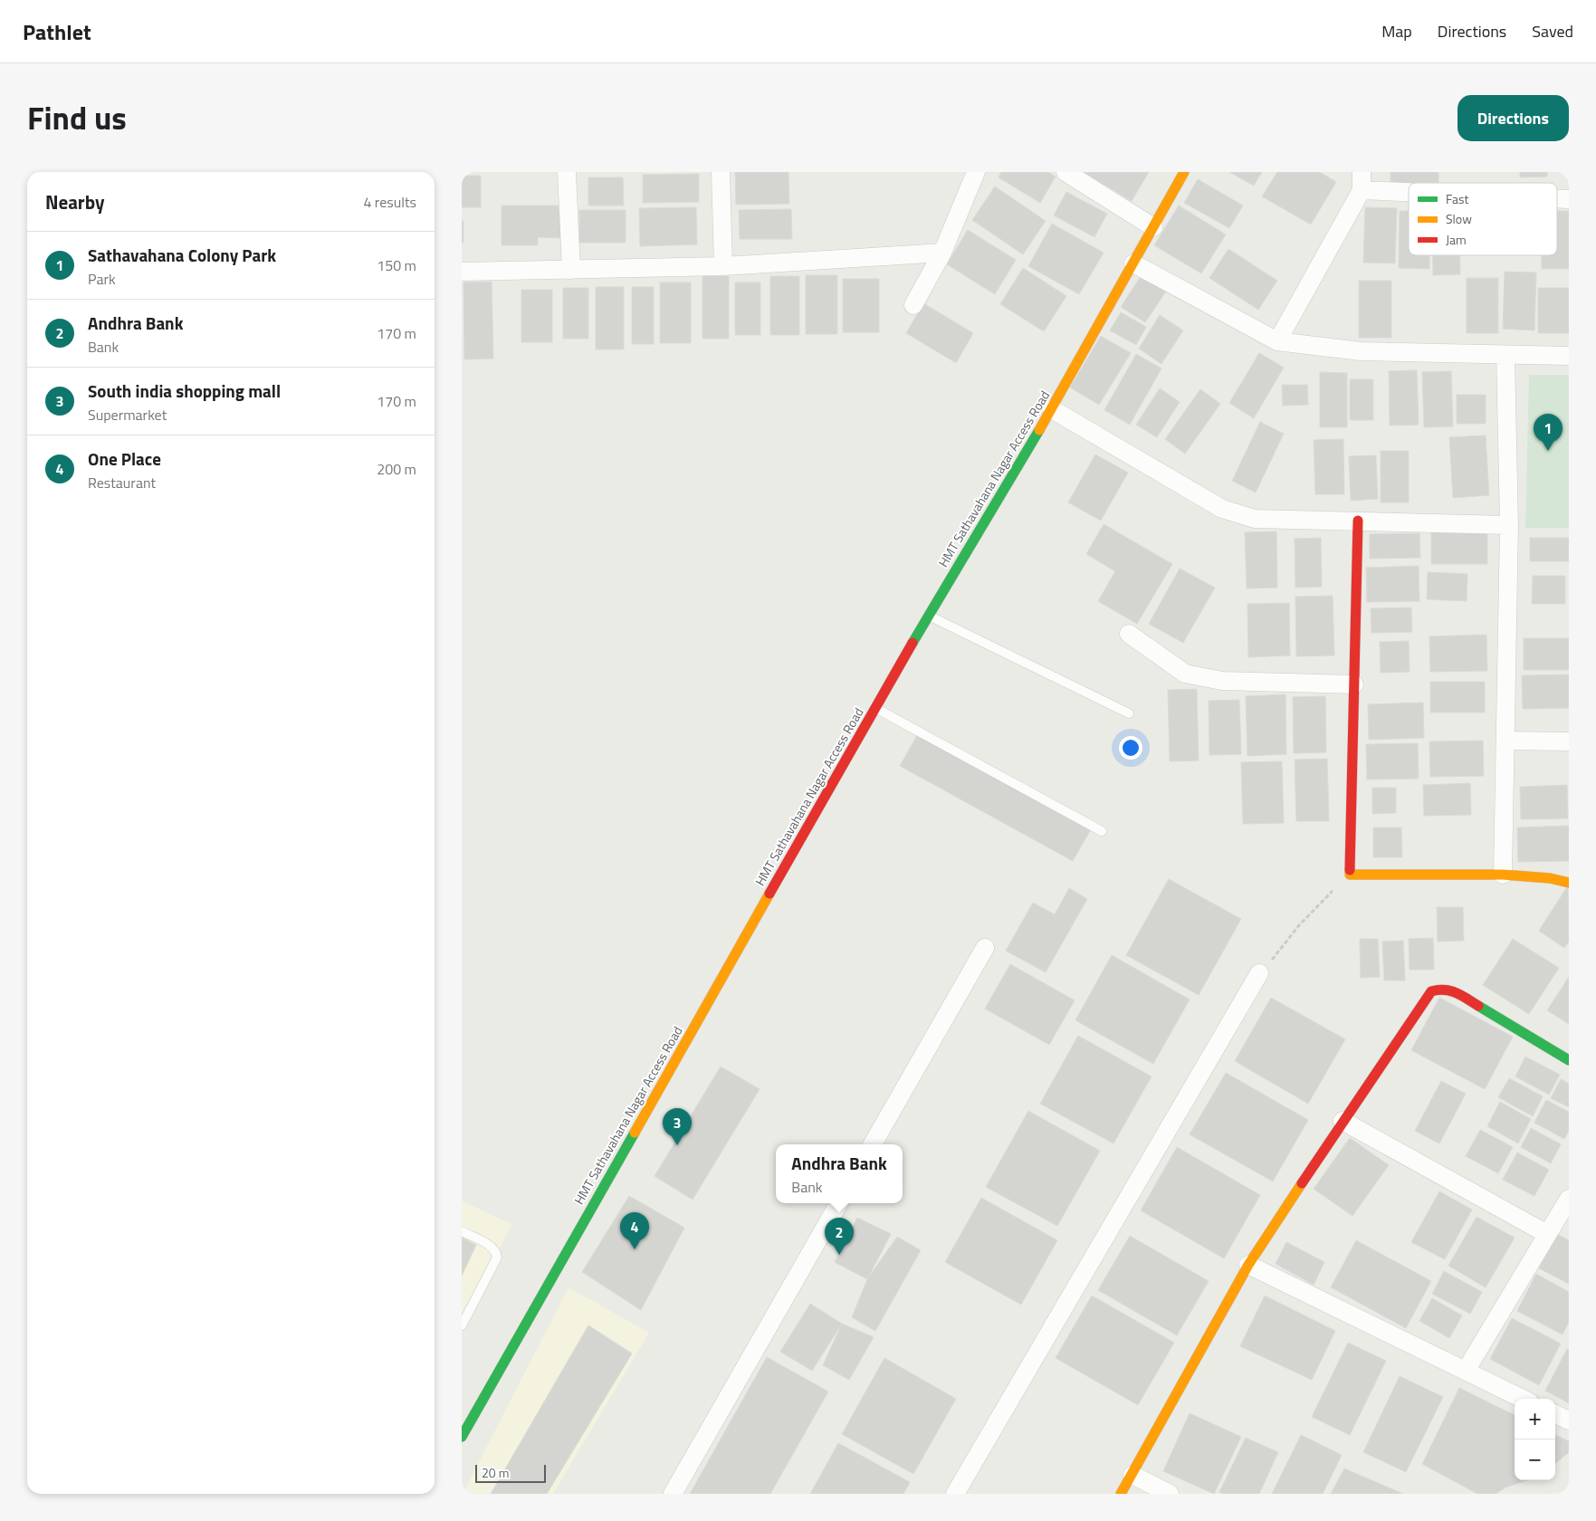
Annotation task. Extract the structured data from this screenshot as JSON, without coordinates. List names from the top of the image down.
{
  "streets": {
    "street": ["HMT Sathavahana Nagar Access Road"]
  },
  "legend": ["Fast", "Slow", "Jam"],
  "scale_bar": "20 m",
  "page": {
    "header": "Pathlet",
    "nav": ["Map", "Directions", "Saved"],
    "title": "Find us",
    "buttons": "Directions",
    "heading": ["Nearby", "4 results"],
    "list": [
      {
        "mark": "1",
        "name": "Sathavahana Colony Park",
        "note": "Park",
        "value": "150 m"
      },
      {
        "mark": "2",
        "name": "Andhra Bank",
        "note": "Bank",
        "value": "170 m"
      },
      {
        "mark": "3",
        "name": "South india shopping mall",
        "note": "Supermarket",
        "value": "170 m"
      },
      {
        "mark": "4",
        "name": "One Place",
        "note": "Restaurant",
        "value": "200 m"
      }
    ],
    "pins": [
      "1",
      "3",
      "4",
      "2"
    ],
    "popup": ["Andhra Bank", "Bank"],
    "map_buttons": ["+", "−"],
    "scale": "20 m"
  }
}
